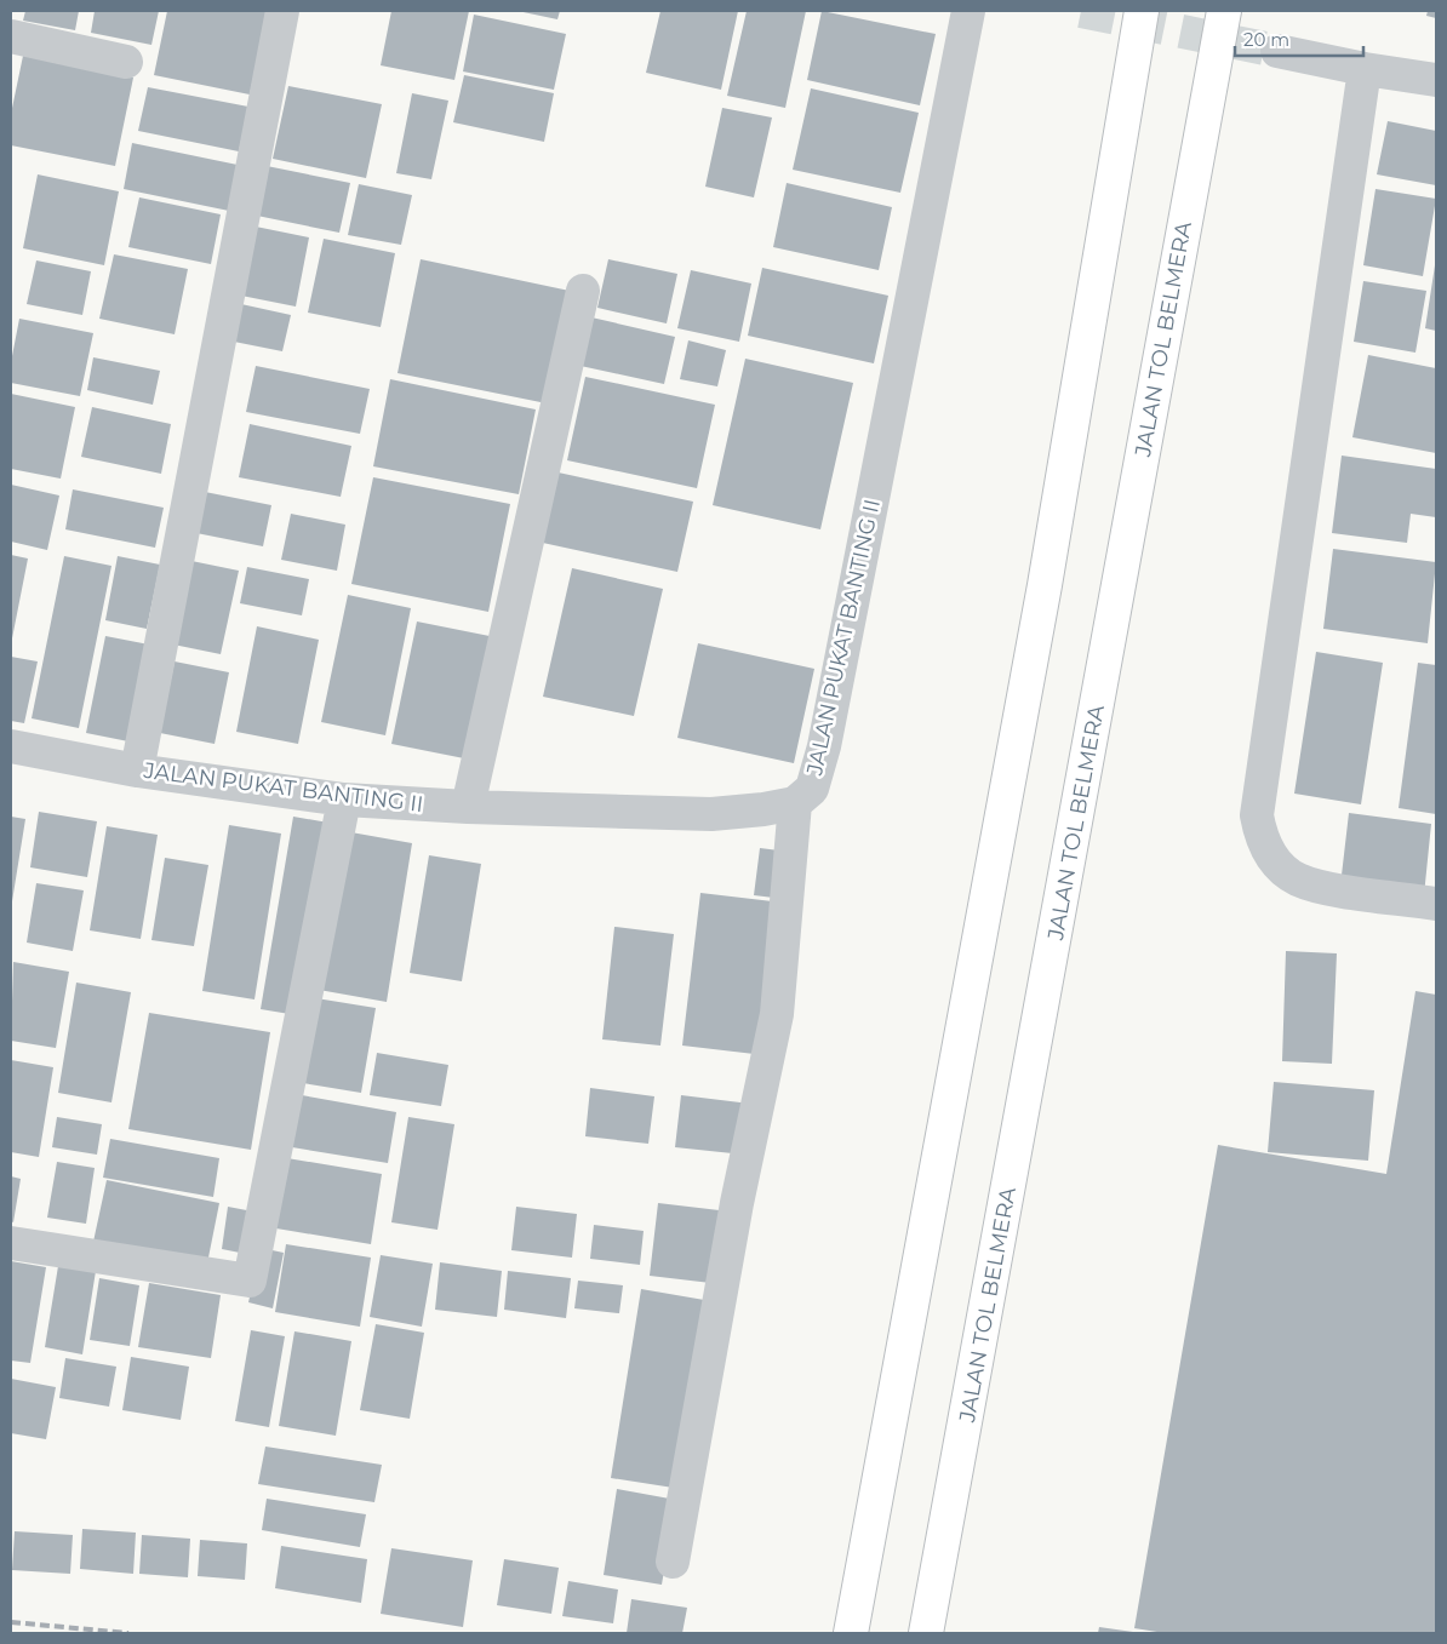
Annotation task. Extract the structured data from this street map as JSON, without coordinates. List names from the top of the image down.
{
  "streets": {
    "highway": ["JALAN TOL BELMERA"],
    "street": ["JALAN PUKAT BANTING II"]
  },
  "scale_bar": "20 m"
}
